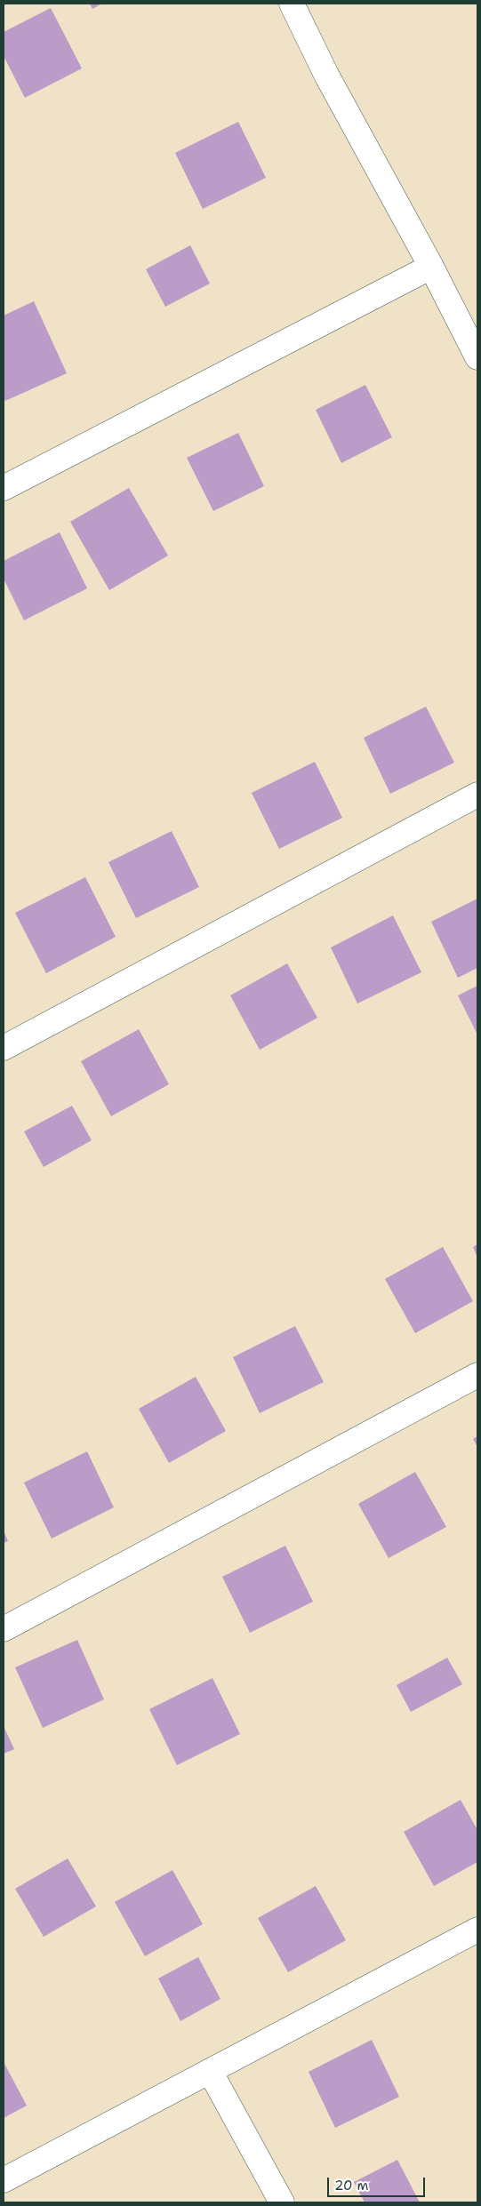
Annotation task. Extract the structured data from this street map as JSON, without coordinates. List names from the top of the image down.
{
  "scale_bar": "20 m"
}
